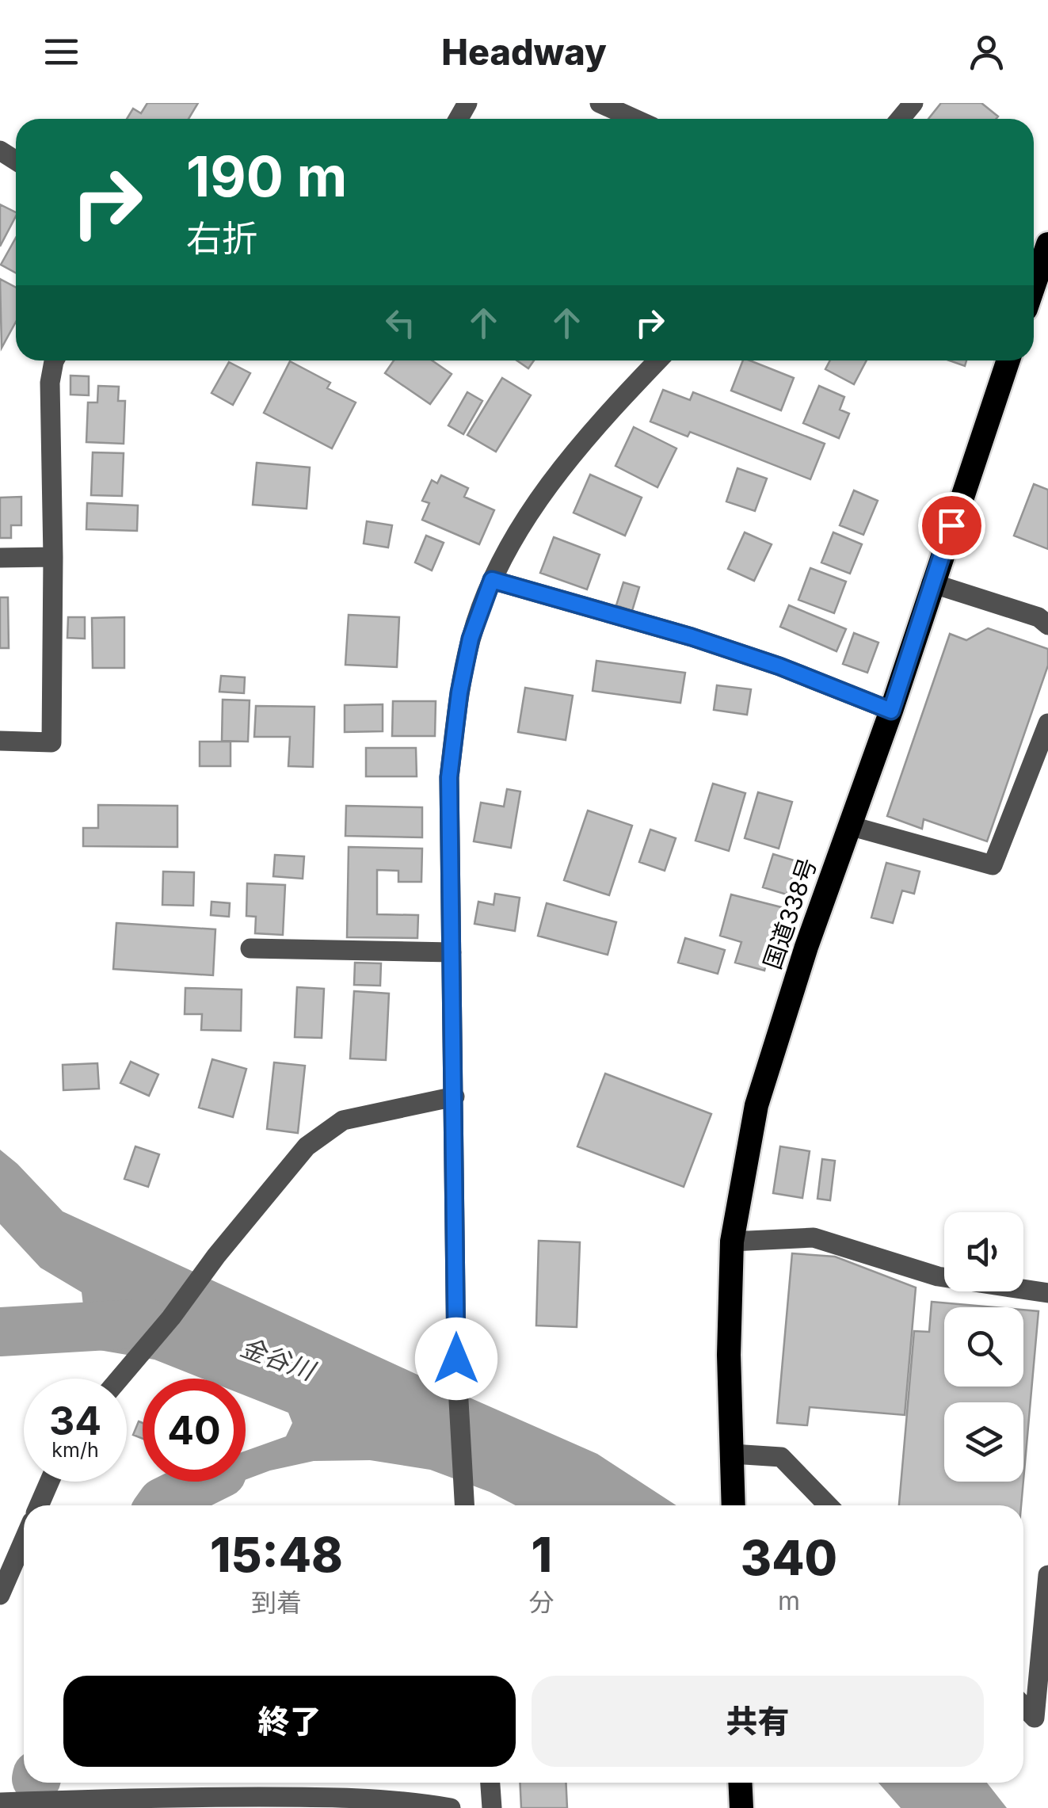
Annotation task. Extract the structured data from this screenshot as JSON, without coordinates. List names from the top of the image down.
{
  "streets": {
    "highway": ["国道338号"]
  },
  "water": ["金谷川"],
  "page": {
    "header": "Headway",
    "turn": ["190 m", "右折"],
    "speed": "34 km/h",
    "limit": "40",
    "eta": [
      "15:48",
      "到着",
      "1",
      "分",
      "340",
      "m"
    ],
    "buttons": ["終了", "共有"]
  }
}
